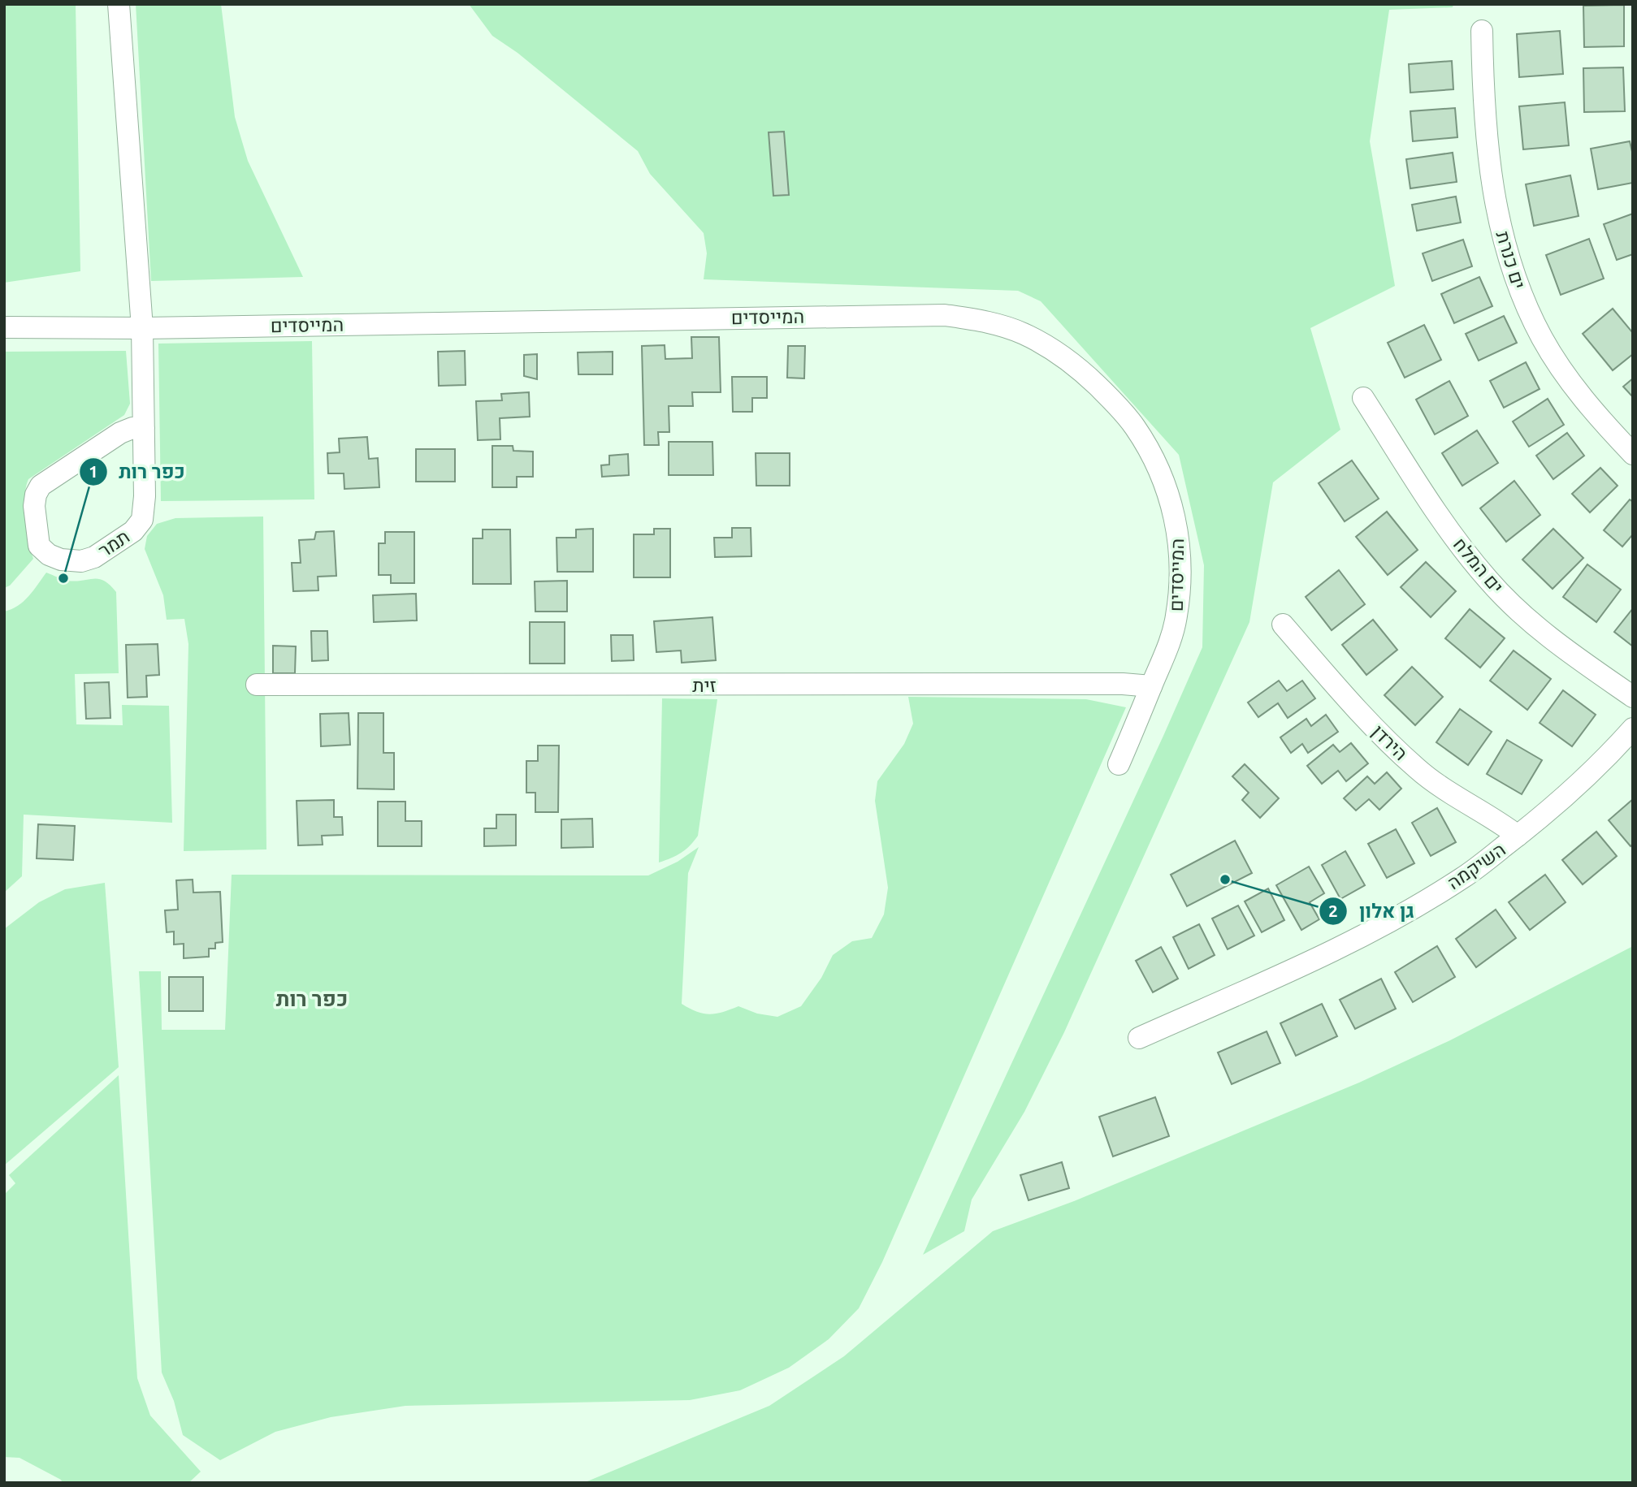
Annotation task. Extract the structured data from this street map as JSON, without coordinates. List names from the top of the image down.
{
  "streets": {
    "street": [
      "ים כנרת",
      "המייסדים",
      "תמר",
      "ים המלח",
      "זית",
      "הירדן",
      "השיקמה"
    ]
  },
  "crossings": [
    ["המייסדים", "תמר"],
    ["המייסדים", "זית"],
    ["הירדן", "השיקמה"]
  ],
  "districts": ["כפר רות"],
  "places": ["כפר רות", "גן אלון"]
}
